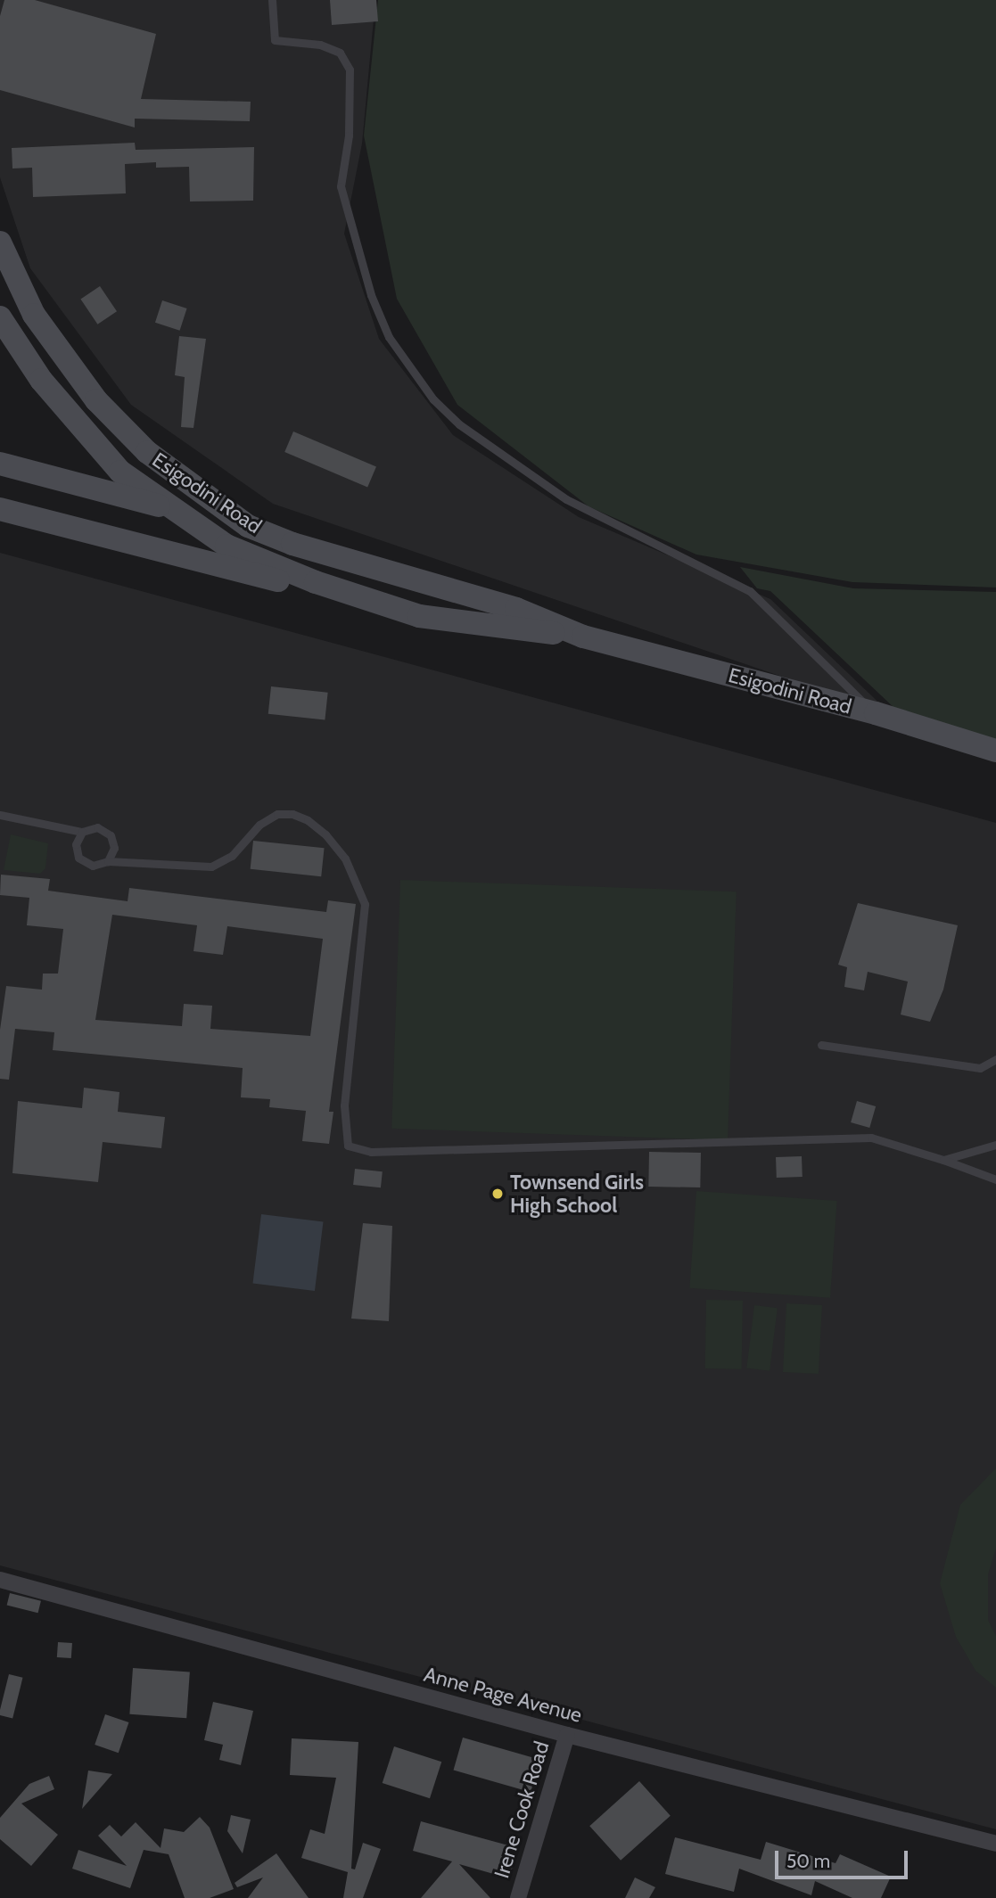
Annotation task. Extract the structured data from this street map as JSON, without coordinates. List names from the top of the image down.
{
  "streets": {
    "main road": ["Esigodini Road"],
    "street": ["Anne Page Avenue", "Irene Cook Road"]
  },
  "crossings": [
    ["Anne Page Avenue", "Irene Cook Road"]
  ],
  "places": ["Townsend Girls High School"],
  "scale_bar": "50 m"
}
